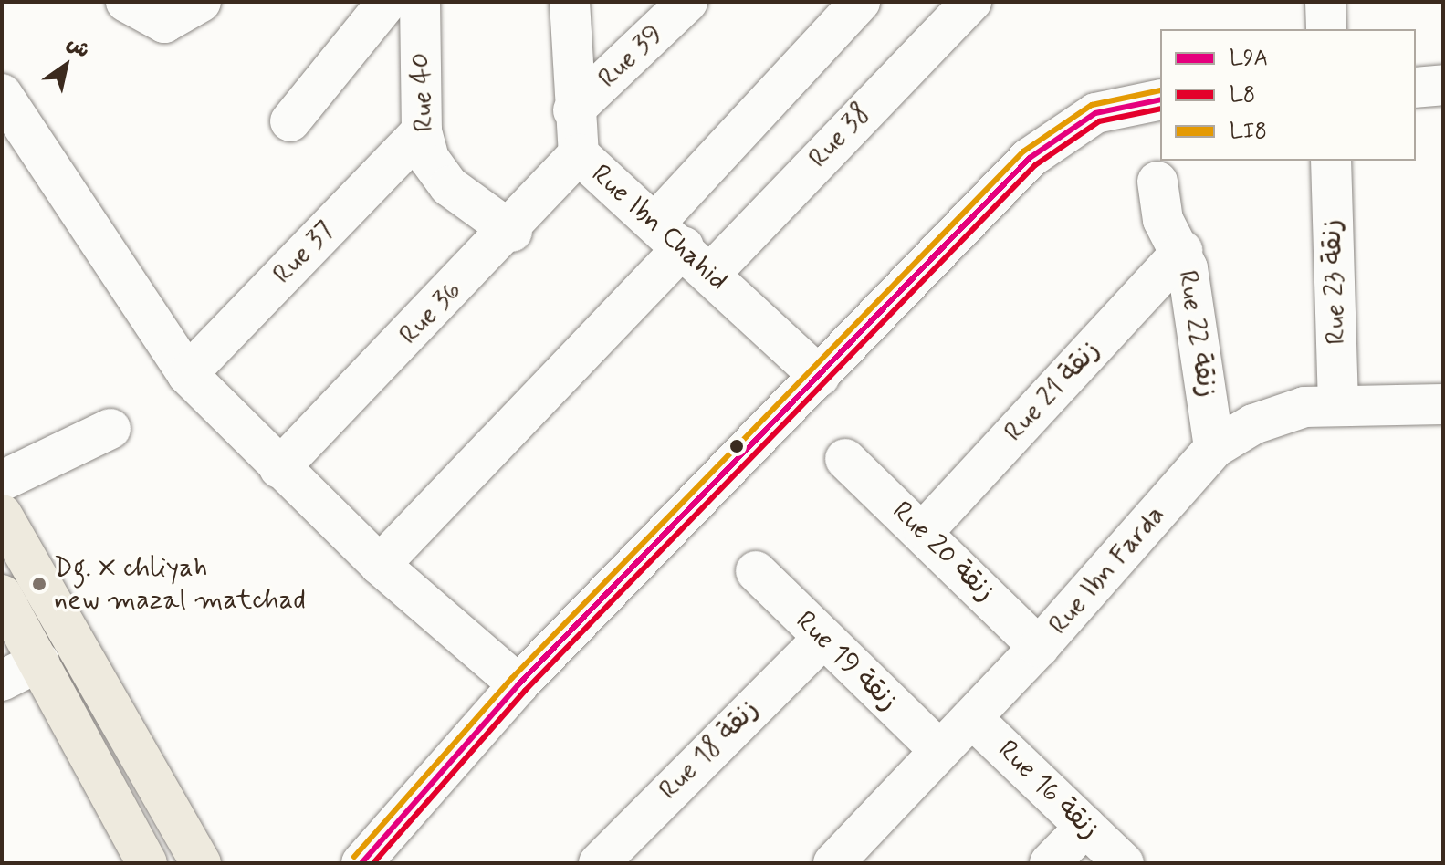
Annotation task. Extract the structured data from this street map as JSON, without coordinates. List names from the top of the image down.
{
  "streets": {
    "street": [
      "Rue 39",
      "Rue 40",
      "Rue 38",
      "Rue Ibn Chahid",
      "Rue 37",
      "Rue 23 زنقة",
      "Rue 36",
      "Rue 22 زنقة",
      "Rue 21 زنقة",
      "Rue 20 زنقة",
      "Rue Ibn Farda",
      "Rue 19 زنقة",
      "Rue 18 زنقة",
      "Rue 16 زنقة"
    ]
  },
  "crossings": [
    ["Rue 39", "Rue Ibn Chahid"],
    ["Rue 40", "Rue 37"],
    ["Rue 40", "Rue 36"],
    ["Rue 38", "Rue Ibn Chahid"],
    ["Rue Ibn Chahid", "Rue 36"],
    ["Rue 23 زنقة", "Rue Ibn Farda"],
    ["Rue 22 زنقة", "Rue 21 زنقة"],
    ["Rue 22 زنقة", "Rue Ibn Farda"],
    ["Rue 21 زنقة", "Rue 20 زنقة"],
    ["Rue 20 زنقة", "Rue Ibn Farda"],
    ["Rue Ibn Farda", "Rue 19 زنقة"],
    ["Rue Ibn Farda", "Rue 16 زنقة"],
    ["Rue 19 زنقة", "Rue 18 زنقة"]
  ],
  "places": ["Dg. X chliyah new mazal matchad"],
  "lines": ["transit line LI8", "transit line L9A", "transit line L8"],
  "legend": ["L9A", "L8", "LI8"],
  "north": "top right"
}
